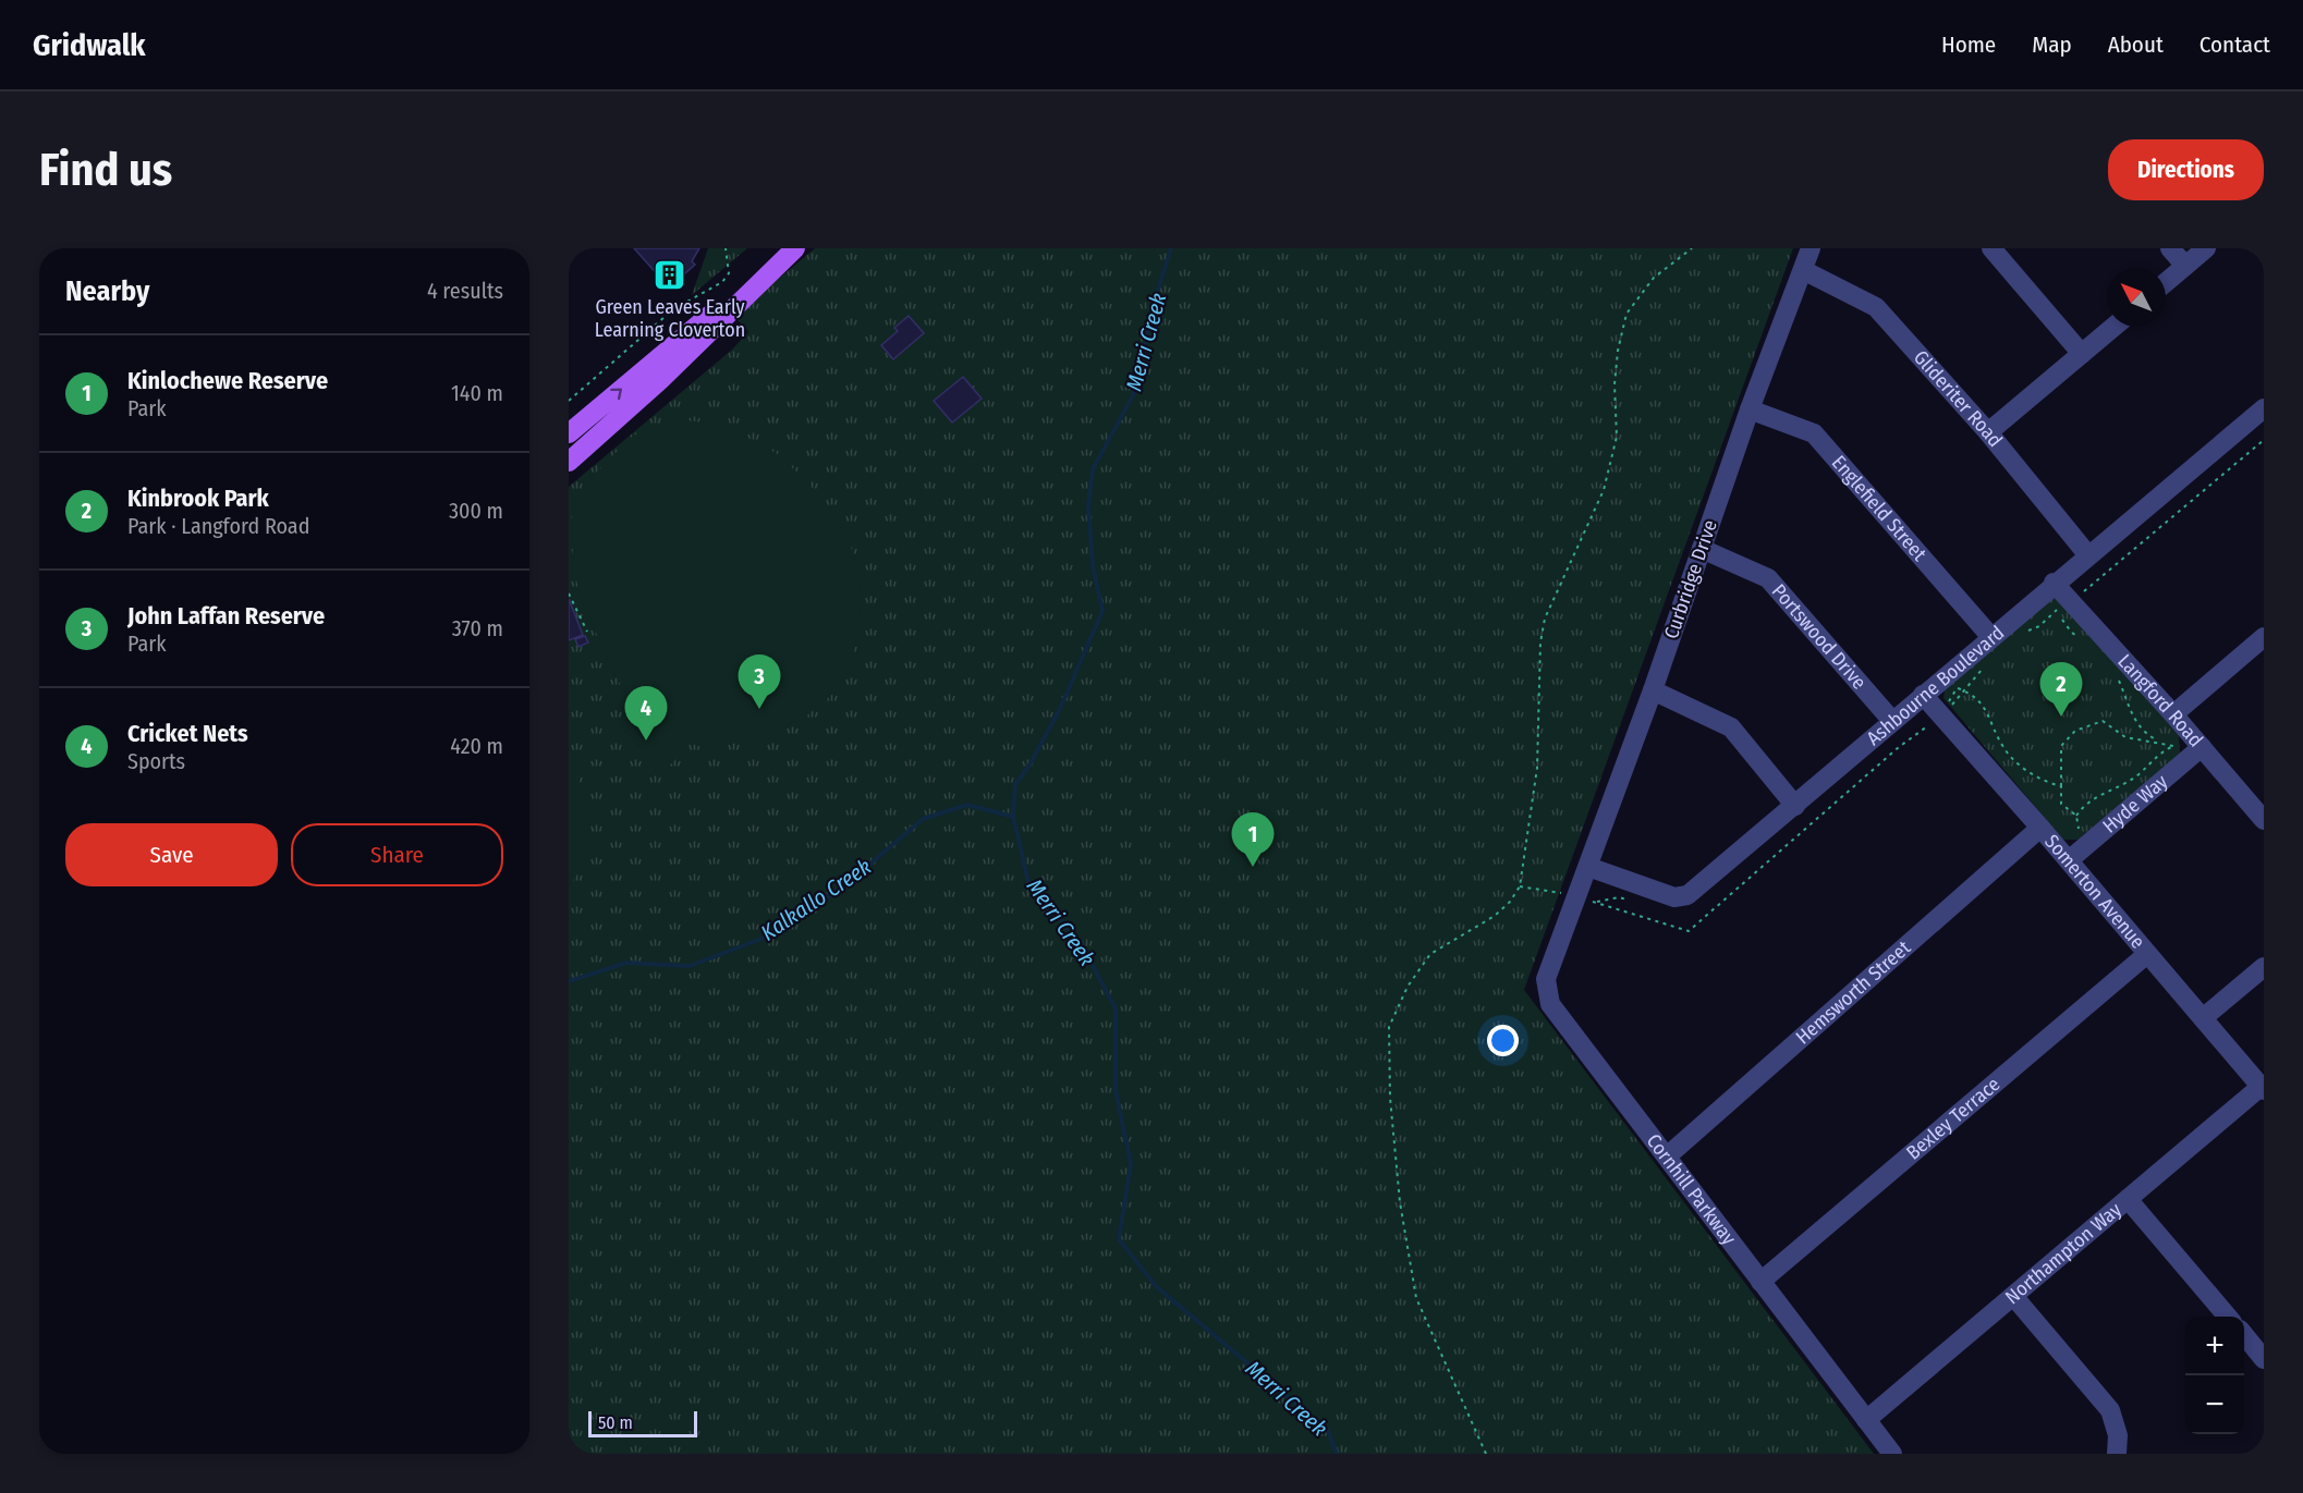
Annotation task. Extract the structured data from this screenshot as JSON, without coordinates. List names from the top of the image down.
{
  "streets": {
    "street": [
      "Glideriter Road",
      "Englefield Street",
      "Curbridge Drive",
      "Portswood Drive",
      "Ashbourne Boulevard",
      "Langford Road",
      "Hyde Way",
      "Somerton Avenue",
      "Hemsworth Street",
      "Bexley Terrace",
      "Cornhill Parkway",
      "Northampton Way"
    ]
  },
  "crossings": [
    ["Glideriter Road", "Curbridge Drive"],
    ["Glideriter Road", "Ashbourne Boulevard"],
    ["Englefield Street", "Curbridge Drive"],
    ["Englefield Street", "Ashbourne Boulevard"],
    ["Curbridge Drive", "Portswood Drive"],
    ["Curbridge Drive", "Ashbourne Boulevard"],
    ["Curbridge Drive", "Cornhill Parkway"],
    ["Portswood Drive", "Ashbourne Boulevard"],
    ["Ashbourne Boulevard", "Langford Road"],
    ["Ashbourne Boulevard", "Somerton Avenue"],
    ["Langford Road", "Hyde Way"],
    ["Hyde Way", "Somerton Avenue"],
    ["Somerton Avenue", "Hemsworth Street"],
    ["Somerton Avenue", "Bexley Terrace"],
    ["Somerton Avenue", "Northampton Way"],
    ["Hemsworth Street", "Cornhill Parkway"],
    ["Bexley Terrace", "Cornhill Parkway"],
    ["Cornhill Parkway", "Northampton Way"]
  ],
  "water": ["Merri Creek", "Kalkallo Creek"],
  "places": {
    "building": ["Green Leaves Early Learning Cloverton"]
  },
  "scale_bar": "50 m",
  "north": "top left",
  "page": {
    "header": "Gridwalk",
    "nav": [
      "Home",
      "Map",
      "About",
      "Contact"
    ],
    "buttons": [
      "Directions",
      ["Save", "Share"]
    ],
    "title": "Find us",
    "heading": ["Nearby", "4 results"],
    "list": [
      {
        "mark": "1",
        "name": "Kinlochewe Reserve",
        "note": "Park",
        "value": "140 m"
      },
      {
        "mark": "2",
        "name": "Kinbrook Park",
        "note": "Park · Langford Road",
        "value": "300 m"
      },
      {
        "mark": "3",
        "name": "John Laffan Reserve",
        "note": "Park",
        "value": "370 m"
      },
      {
        "mark": "4",
        "name": "Cricket Nets",
        "note": "Sports",
        "value": "420 m"
      }
    ],
    "pins": [
      "3",
      "2",
      "4",
      "1"
    ],
    "map_buttons": ["+", "−"],
    "scale": "50 m"
  }
}
